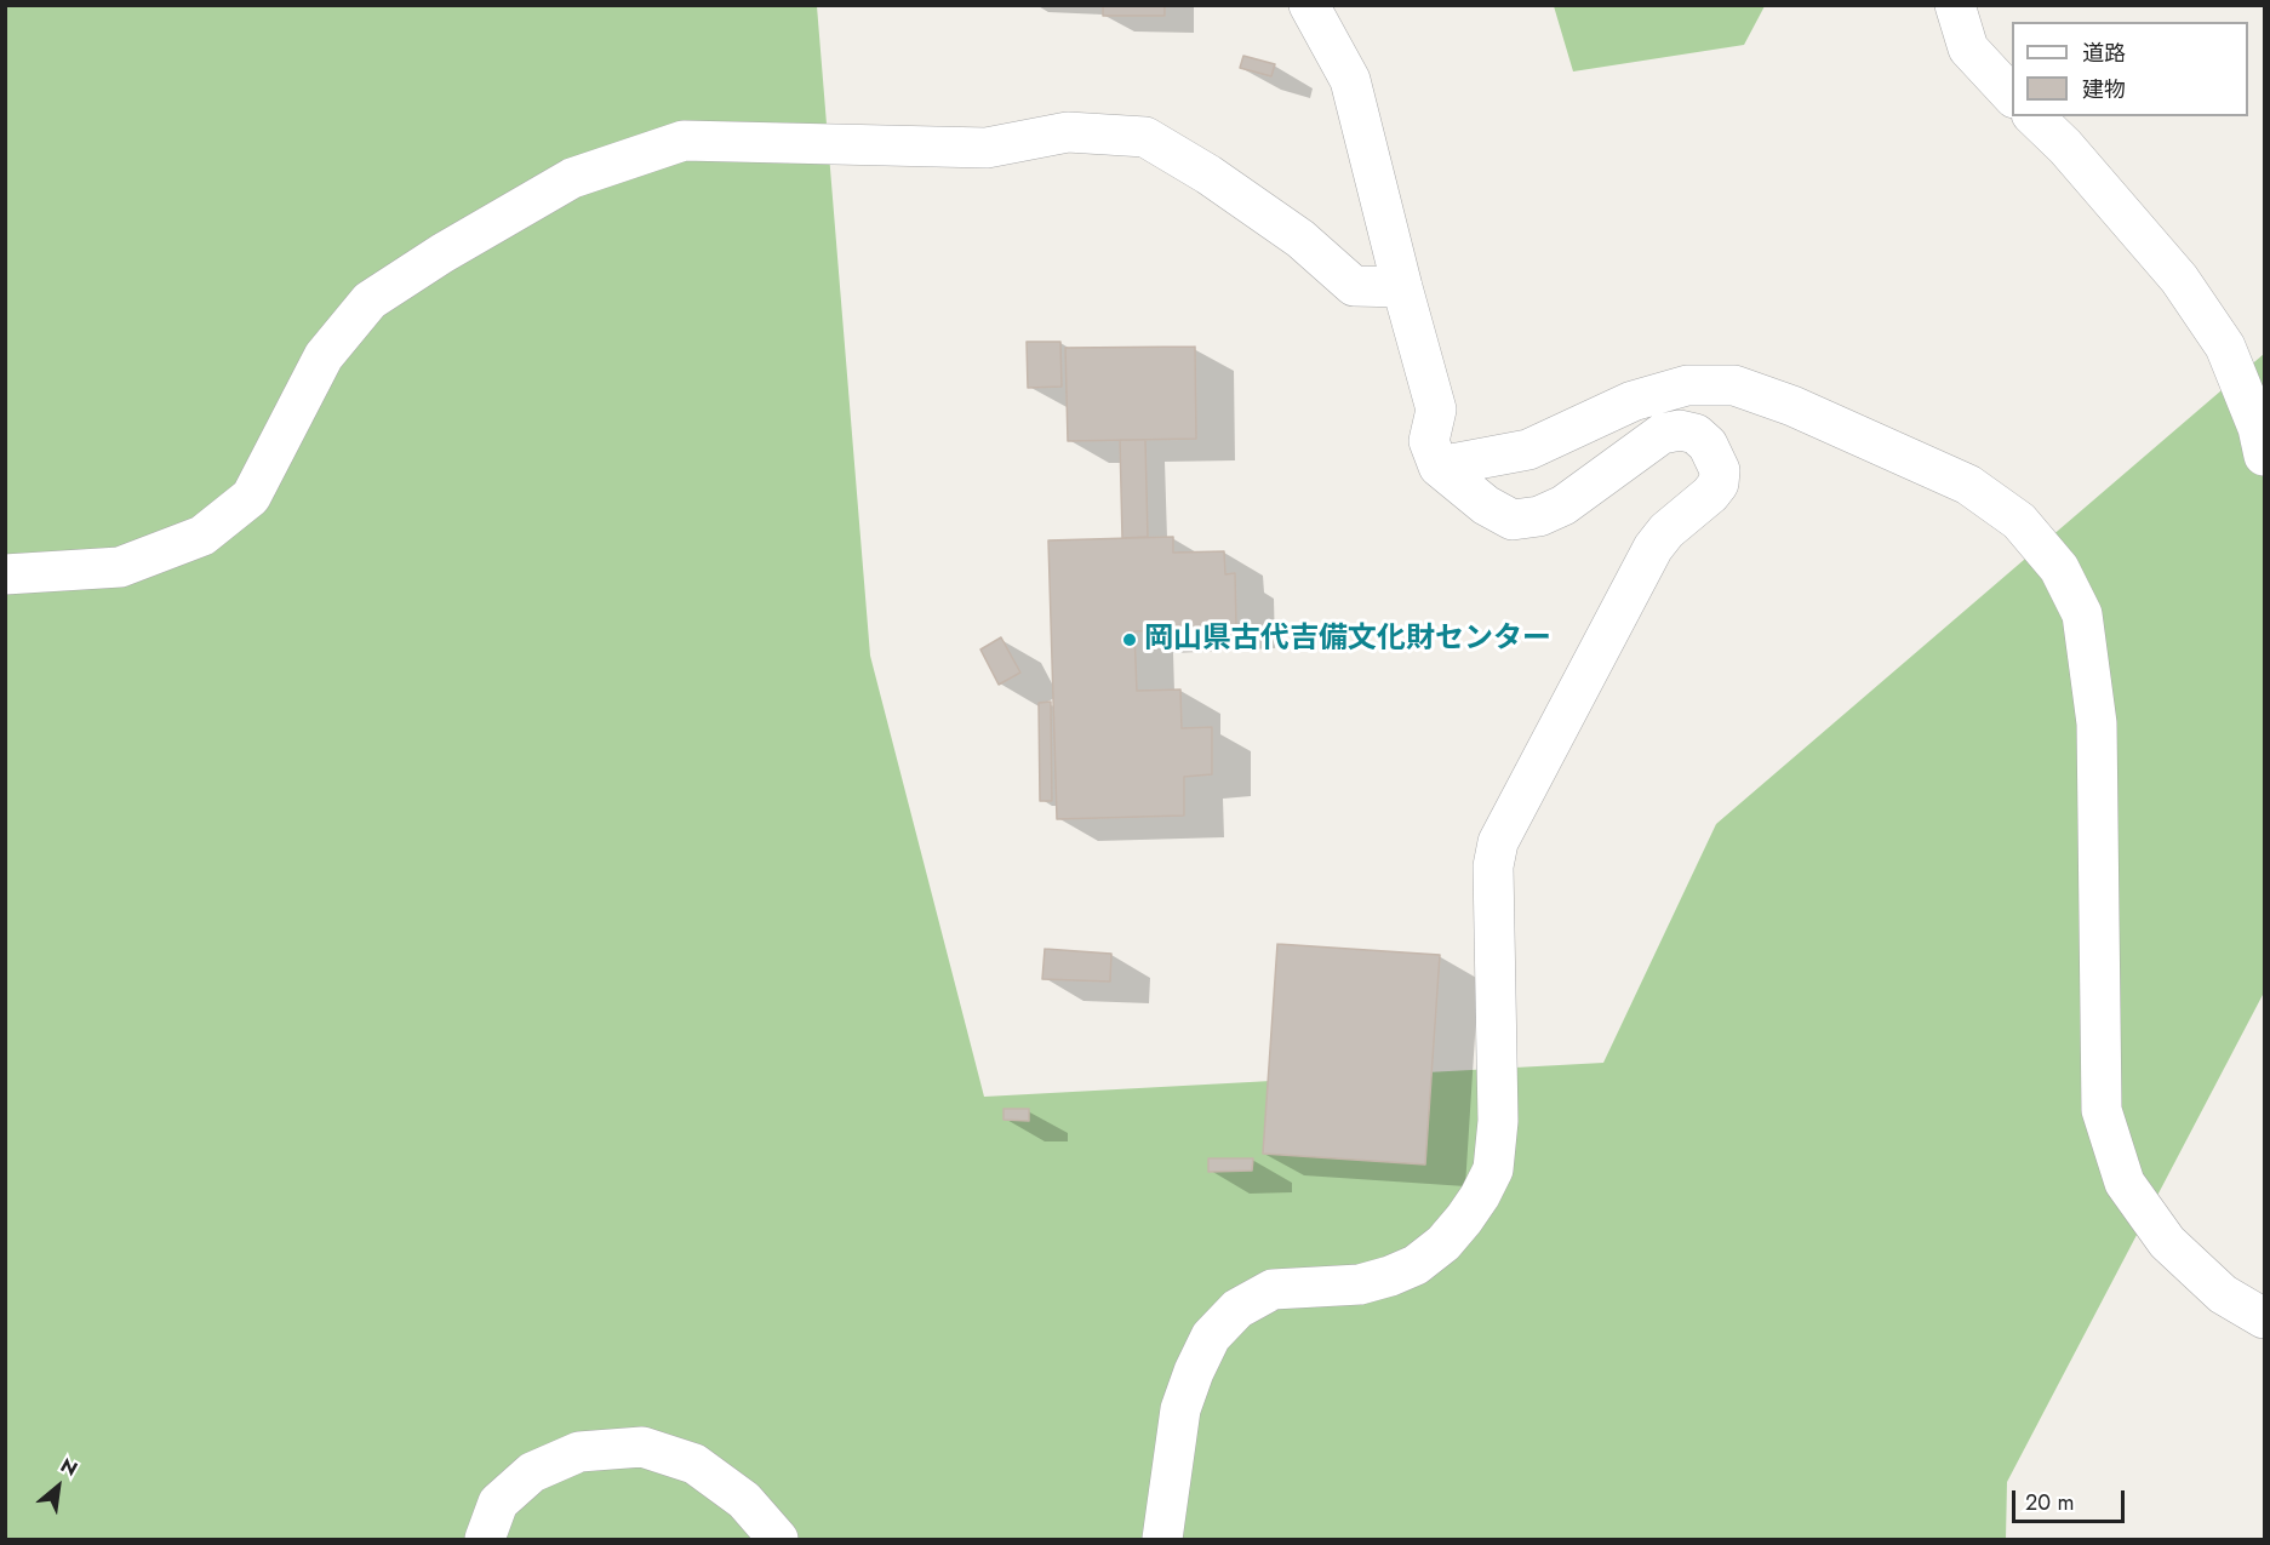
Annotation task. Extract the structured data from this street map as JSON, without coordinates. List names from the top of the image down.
{
  "places": ["岡山県古代吉備文化財センター"],
  "legend": ["道路", "建物"],
  "scale_bar": "20 m",
  "north": "top right"
}
